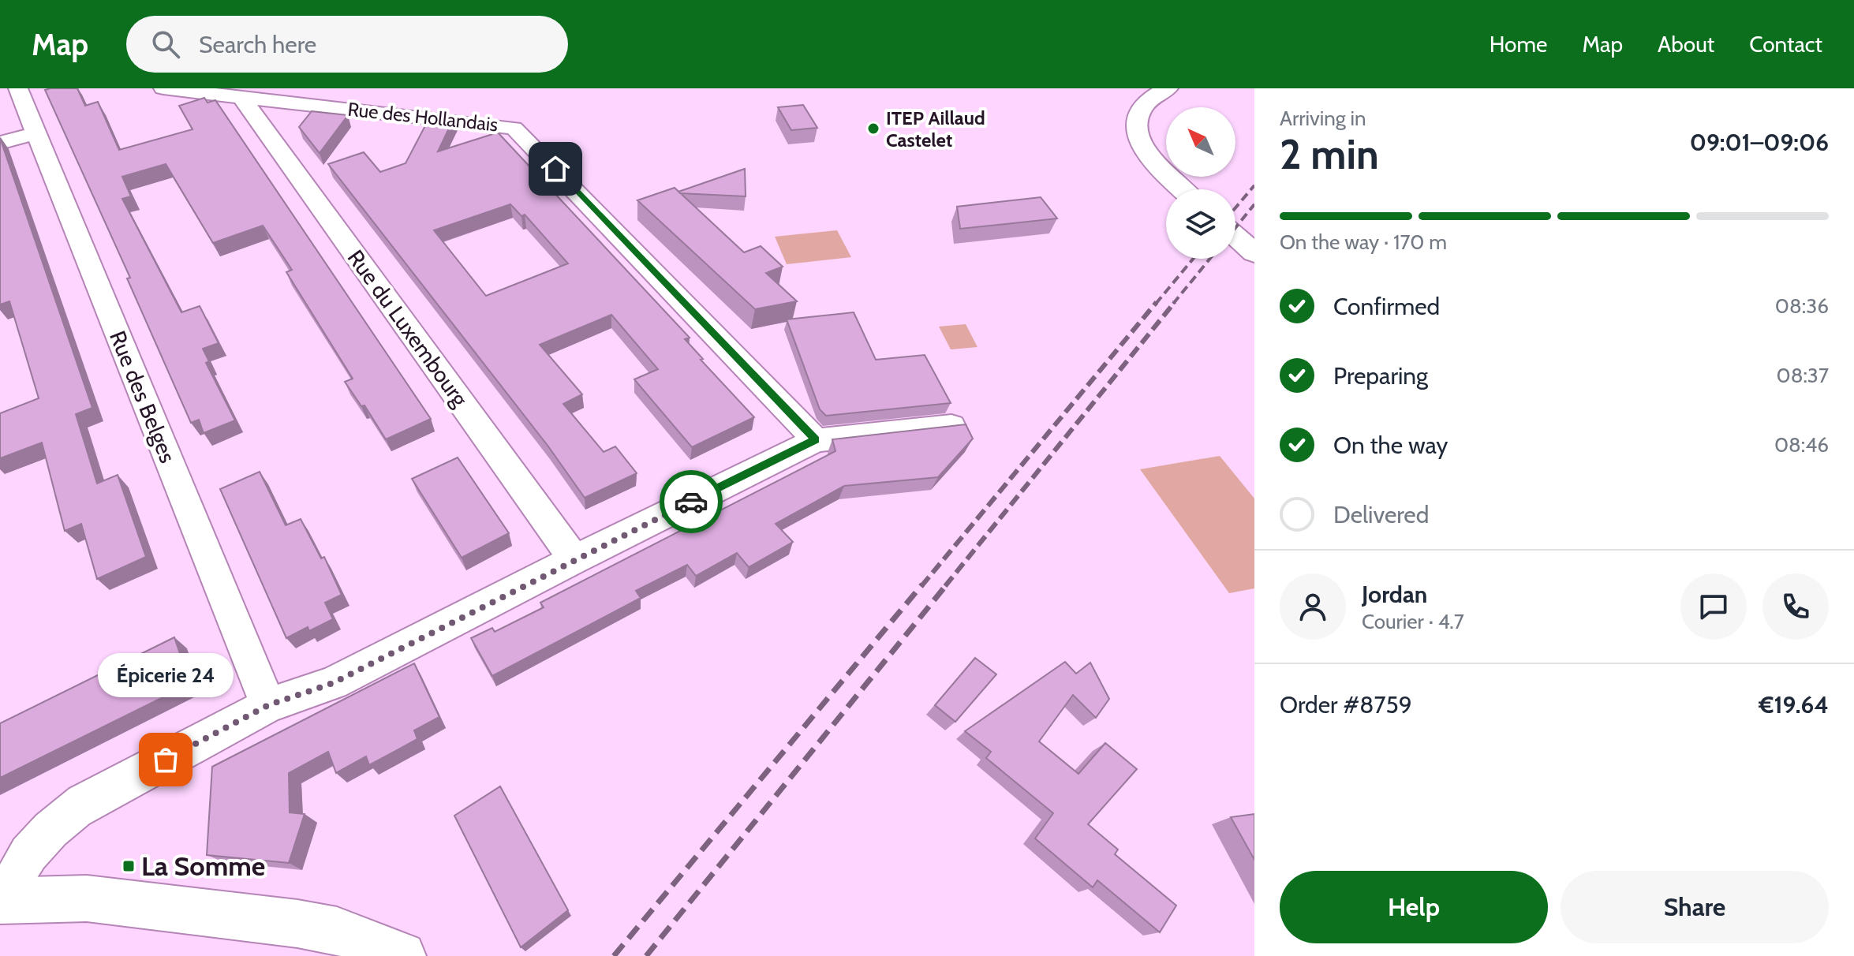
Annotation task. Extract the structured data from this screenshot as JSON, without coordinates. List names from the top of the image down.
{
  "streets": {
    "street": ["Rue des Hollandais", "Rue du Luxembourg", "Rue des Belges"]
  },
  "crossings": [
    ["Rue des Hollandais", "Rue du Luxembourg"]
  ],
  "places": {
    "other": ["ITEP Aillaud Castelet", "Épicerie 24"],
    "transit": ["La Somme"]
  },
  "north": "top left",
  "page": {
    "header": "Map",
    "search": "Search here",
    "nav": [
      "Home",
      "Map",
      "About",
      "Contact"
    ],
    "heading": ["2 min", "Arriving in", "09:01–09:06"],
    "panel": [
      "Jordan",
      "Courier · 4.7",
      "Order #8759",
      "€19.64"
    ],
    "bar": "On the way · 170 m",
    "list": [
      ["Confirmed", "08:36"],
      ["Preparing", "08:37"],
      ["On the way", "08:46"],
      "Delivered"
    ],
    "bubble": "Épicerie 24",
    "buttons": ["Help", "Share"]
  }
}
